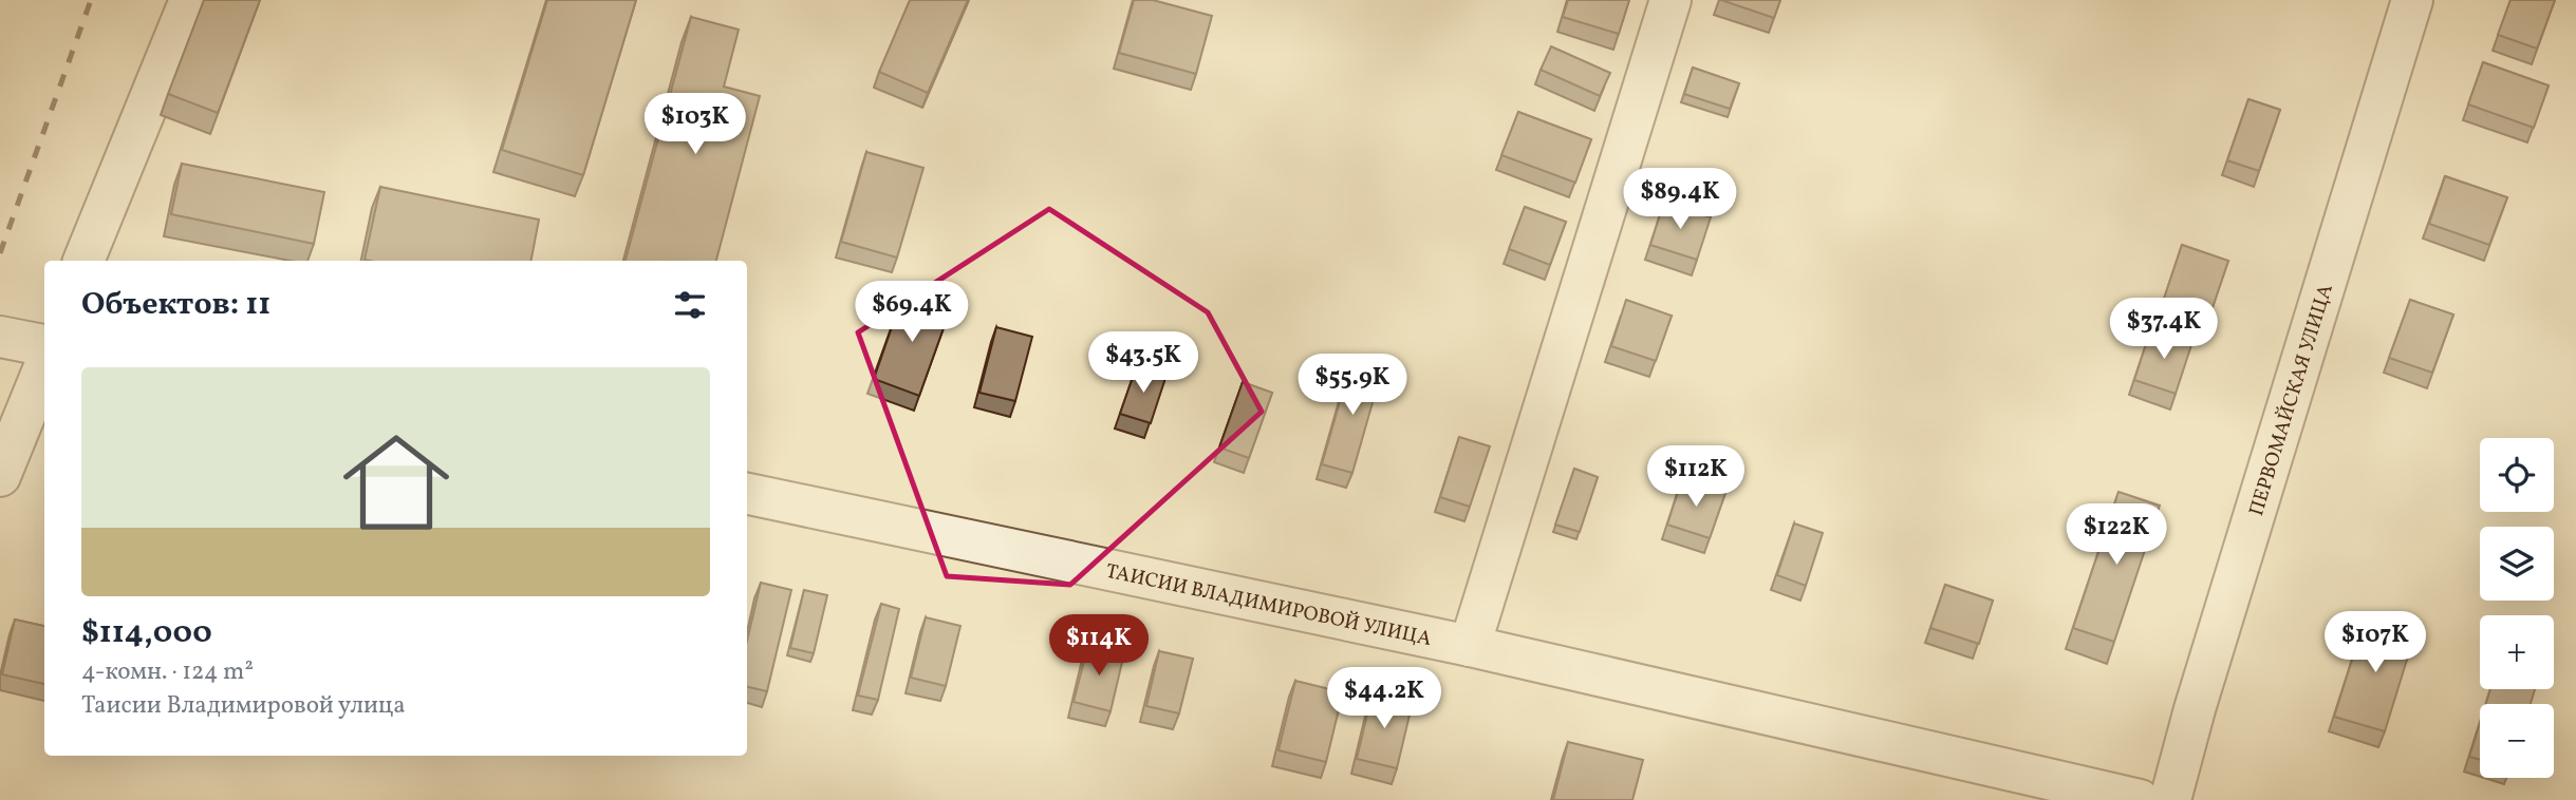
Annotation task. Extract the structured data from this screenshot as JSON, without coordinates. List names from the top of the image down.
{
  "streets": {
    "street": ["ПЕРВОМАЙСКАЯ УЛИЦА", "ТАИСИИ ВЛАДИМИРОВОЙ УЛИЦА"]
  },
  "page": {
    "price": [
      "$103K",
      "$89.4K",
      "$69.4K",
      "$37.4K",
      "$43.5K",
      "$55.9K",
      "$112K",
      "$122K",
      "$107K",
      "$114K",
      "$44.2K"
    ],
    "heading": "Объектов: 11",
    "list": [
      {
        "name": "$114,000",
        "note": "4-комн. · 124 m² · Таисии Владимировой улица"
      }
    ],
    "map_buttons": ["+", "−"]
  }
}
